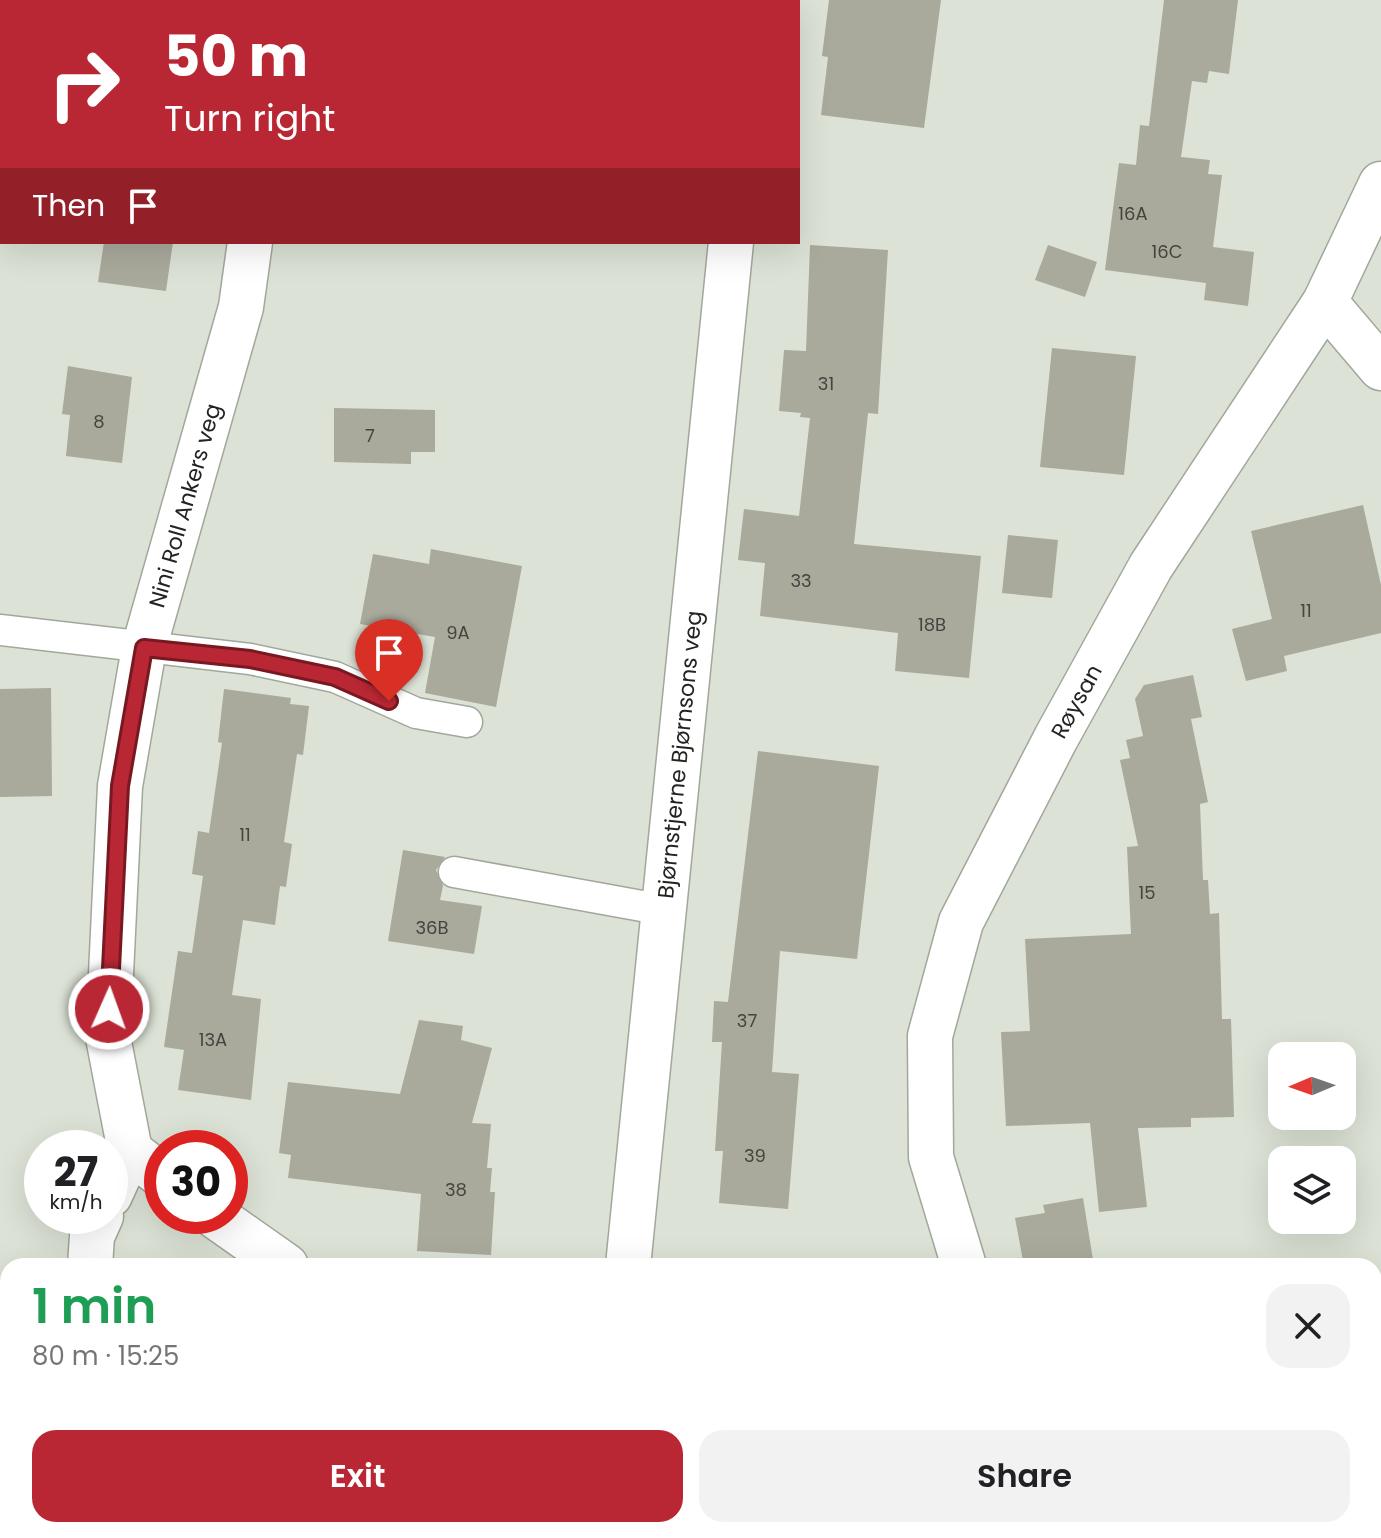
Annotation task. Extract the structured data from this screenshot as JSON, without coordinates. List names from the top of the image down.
{
  "streets": {
    "street": ["Nini Roll Ankers veg", "Røysan", "Bjørnstjerne Bjørnsons veg"]
  },
  "house_numbers": [
    "16A",
    "16C",
    "31",
    "8",
    "7",
    "33",
    "11",
    "18B",
    "9A",
    "11",
    "15",
    "36B",
    "37",
    "13A",
    "39",
    "38"
  ],
  "north": "left",
  "page": {
    "turn": ["50 m", "Turn right"],
    "then": "Then",
    "speed": "27 km/h",
    "limit": "30",
    "heading": ["1 min", "80 m · 15:25"],
    "buttons": ["Exit", "Share"]
  }
}
